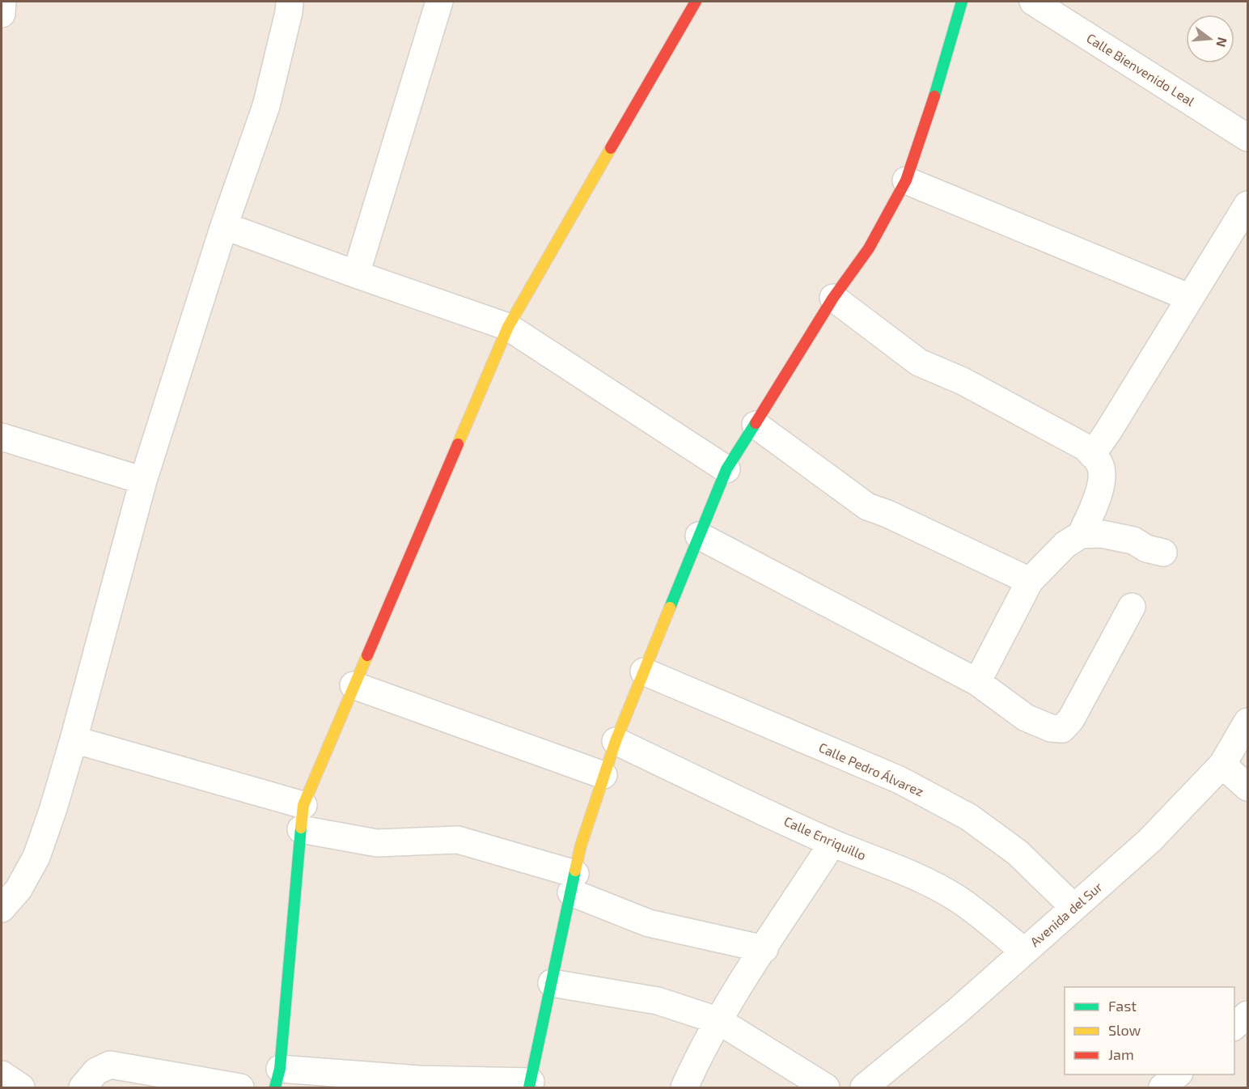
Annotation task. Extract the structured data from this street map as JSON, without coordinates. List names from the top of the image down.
{
  "streets": {
    "street": [
      "Calle Bienvenido Leal",
      "Calle Pedro Álvarez",
      "Calle Enriquillo",
      "Avenida del Sur"
    ]
  },
  "crossings": [
    ["Calle Pedro Álvarez", "Avenida del Sur"],
    ["Calle Enriquillo", "Avenida del Sur"]
  ],
  "legend": ["Fast", "Slow", "Jam"],
  "north": "right"
}
